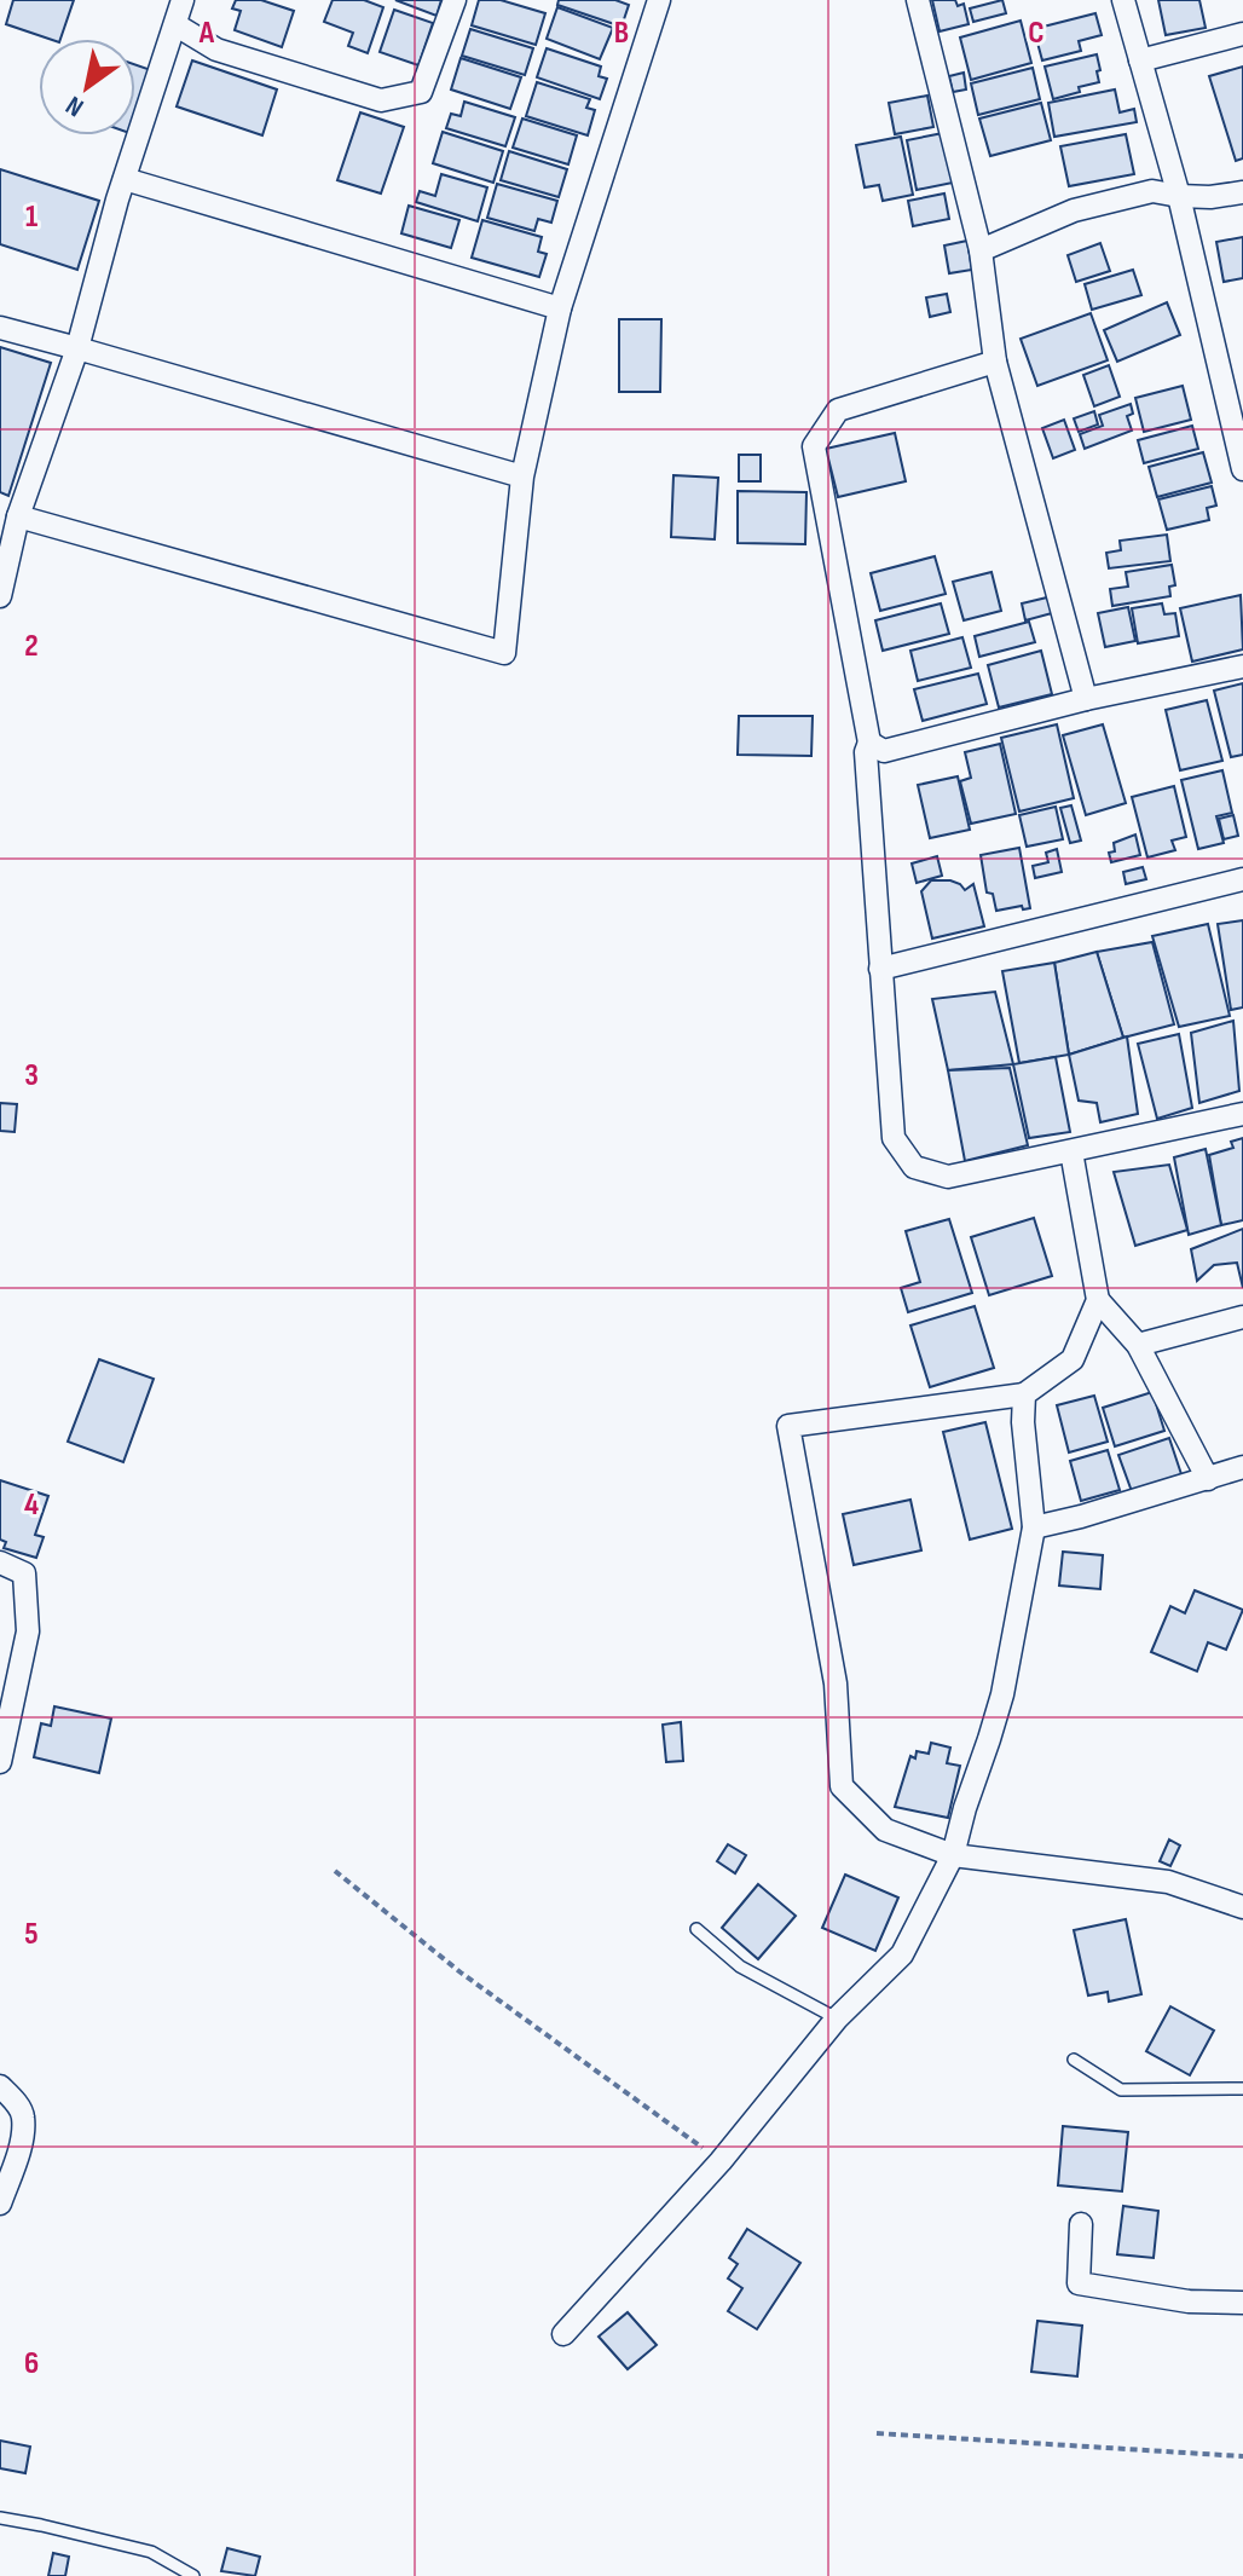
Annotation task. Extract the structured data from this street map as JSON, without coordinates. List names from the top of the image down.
{
  "north": "bottom left",
  "grid": {
    "columns": ["A", "B", "C"],
    "rows": [
      "1",
      "2",
      "3",
      "4",
      "5",
      "6"
    ]
  }
}
